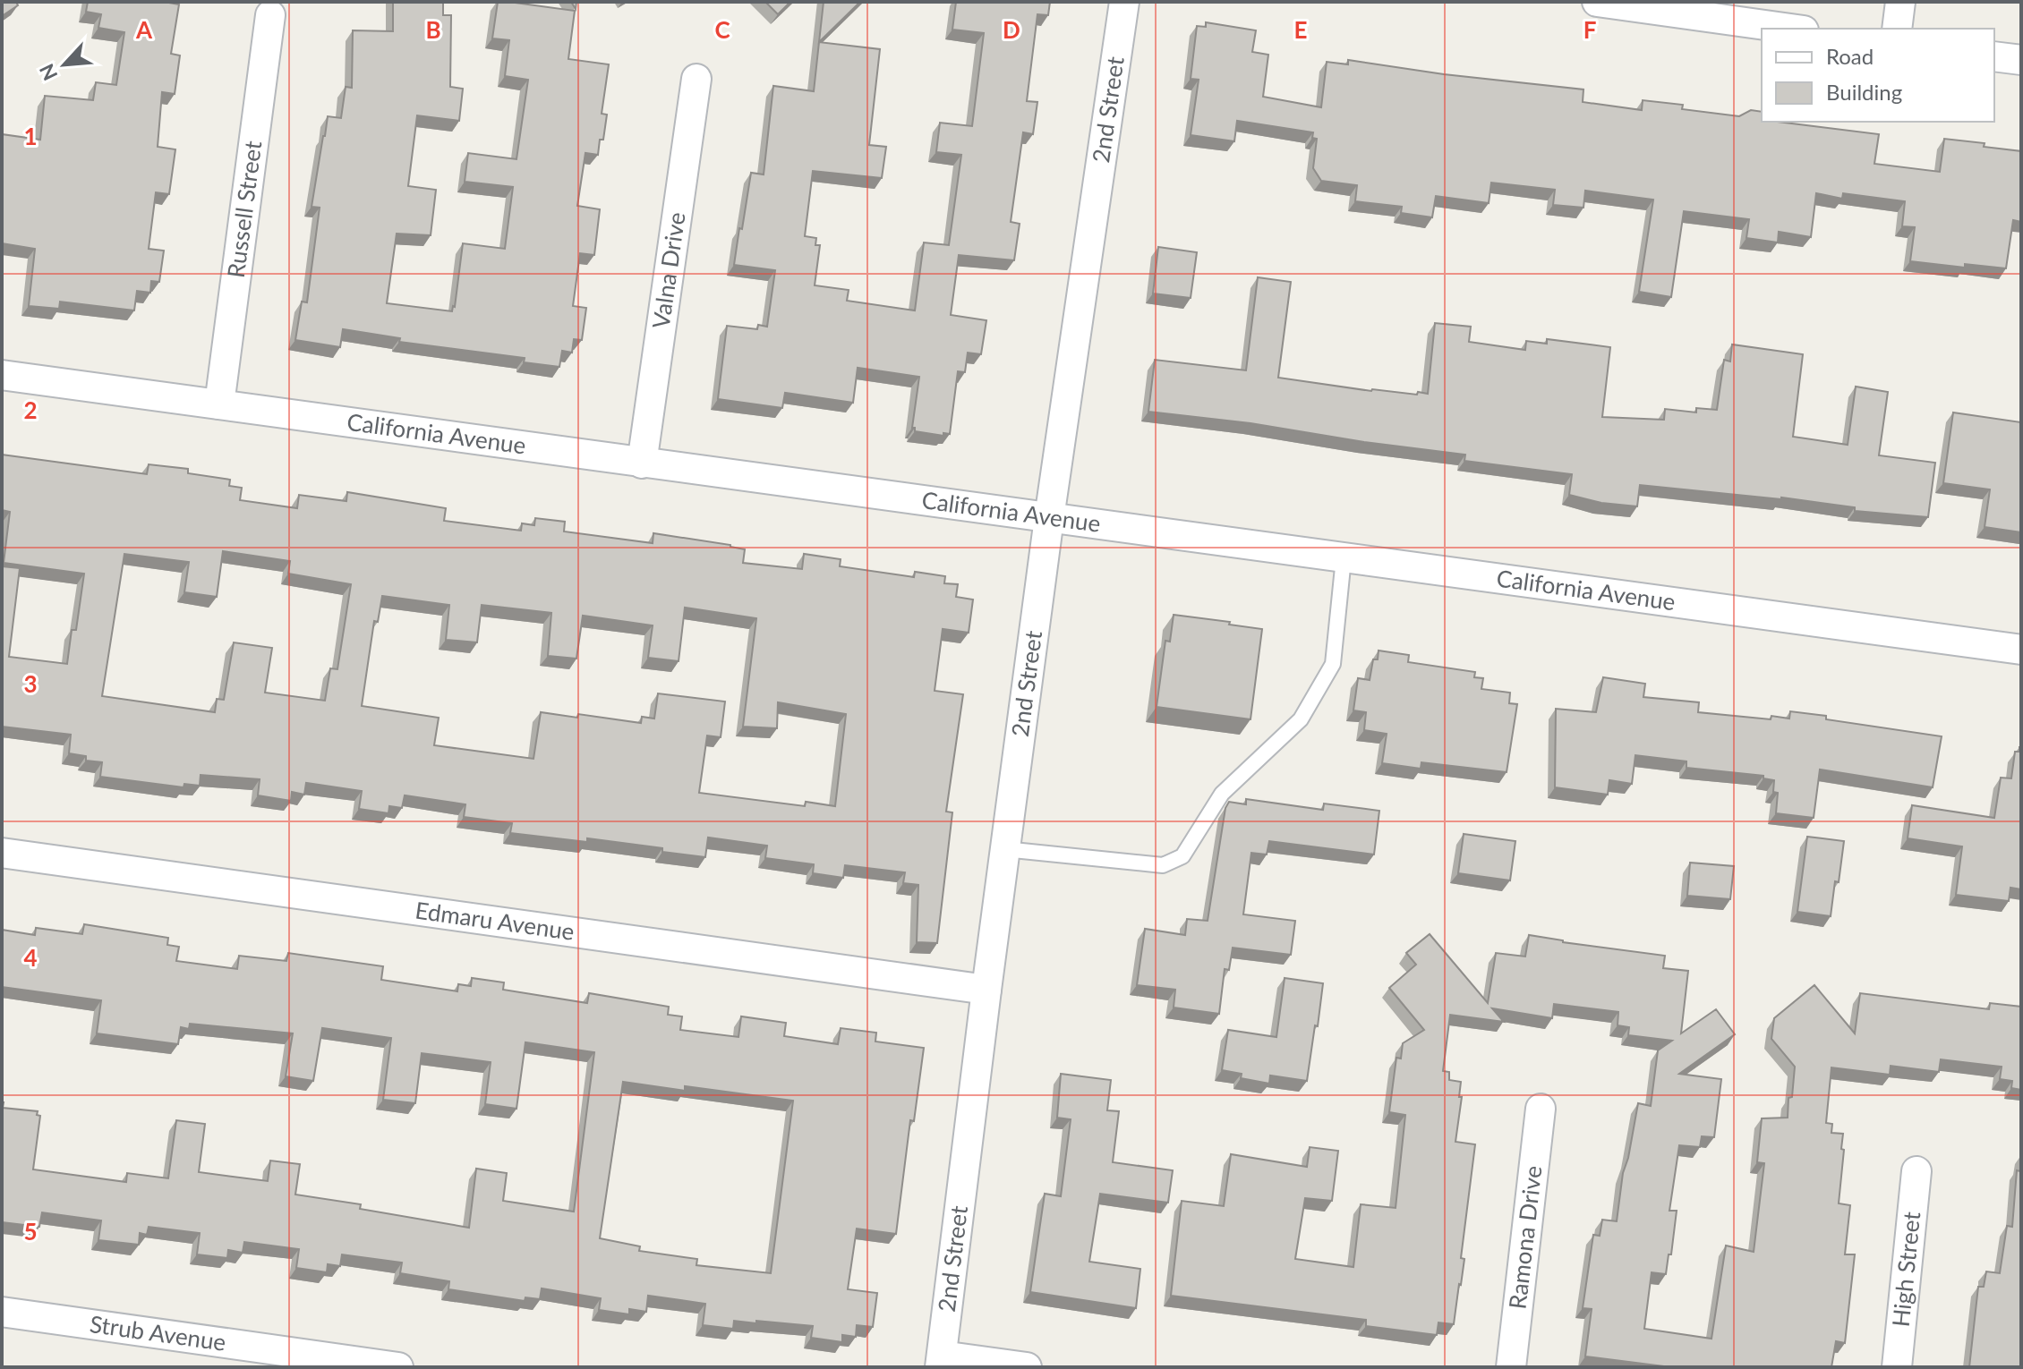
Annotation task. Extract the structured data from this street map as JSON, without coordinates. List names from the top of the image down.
{
  "streets": {
    "street": [
      "2nd Street",
      "Russell Street",
      "Valna Drive",
      "California Avenue",
      "Edmaru Avenue",
      "Ramona Drive",
      "High Street",
      "Strub Avenue"
    ]
  },
  "crossings": [
    ["2nd Street", "California Avenue"],
    ["2nd Street", "Edmaru Avenue"],
    ["Russell Street", "California Avenue"],
    ["Valna Drive", "California Avenue"]
  ],
  "legend": ["Road", "Building"],
  "north": "bottom left",
  "grid": {
    "columns": [
      "A",
      "B",
      "C",
      "D",
      "E",
      "F"
    ],
    "rows": [
      "1",
      "2",
      "3",
      "4",
      "5"
    ]
  }
}
